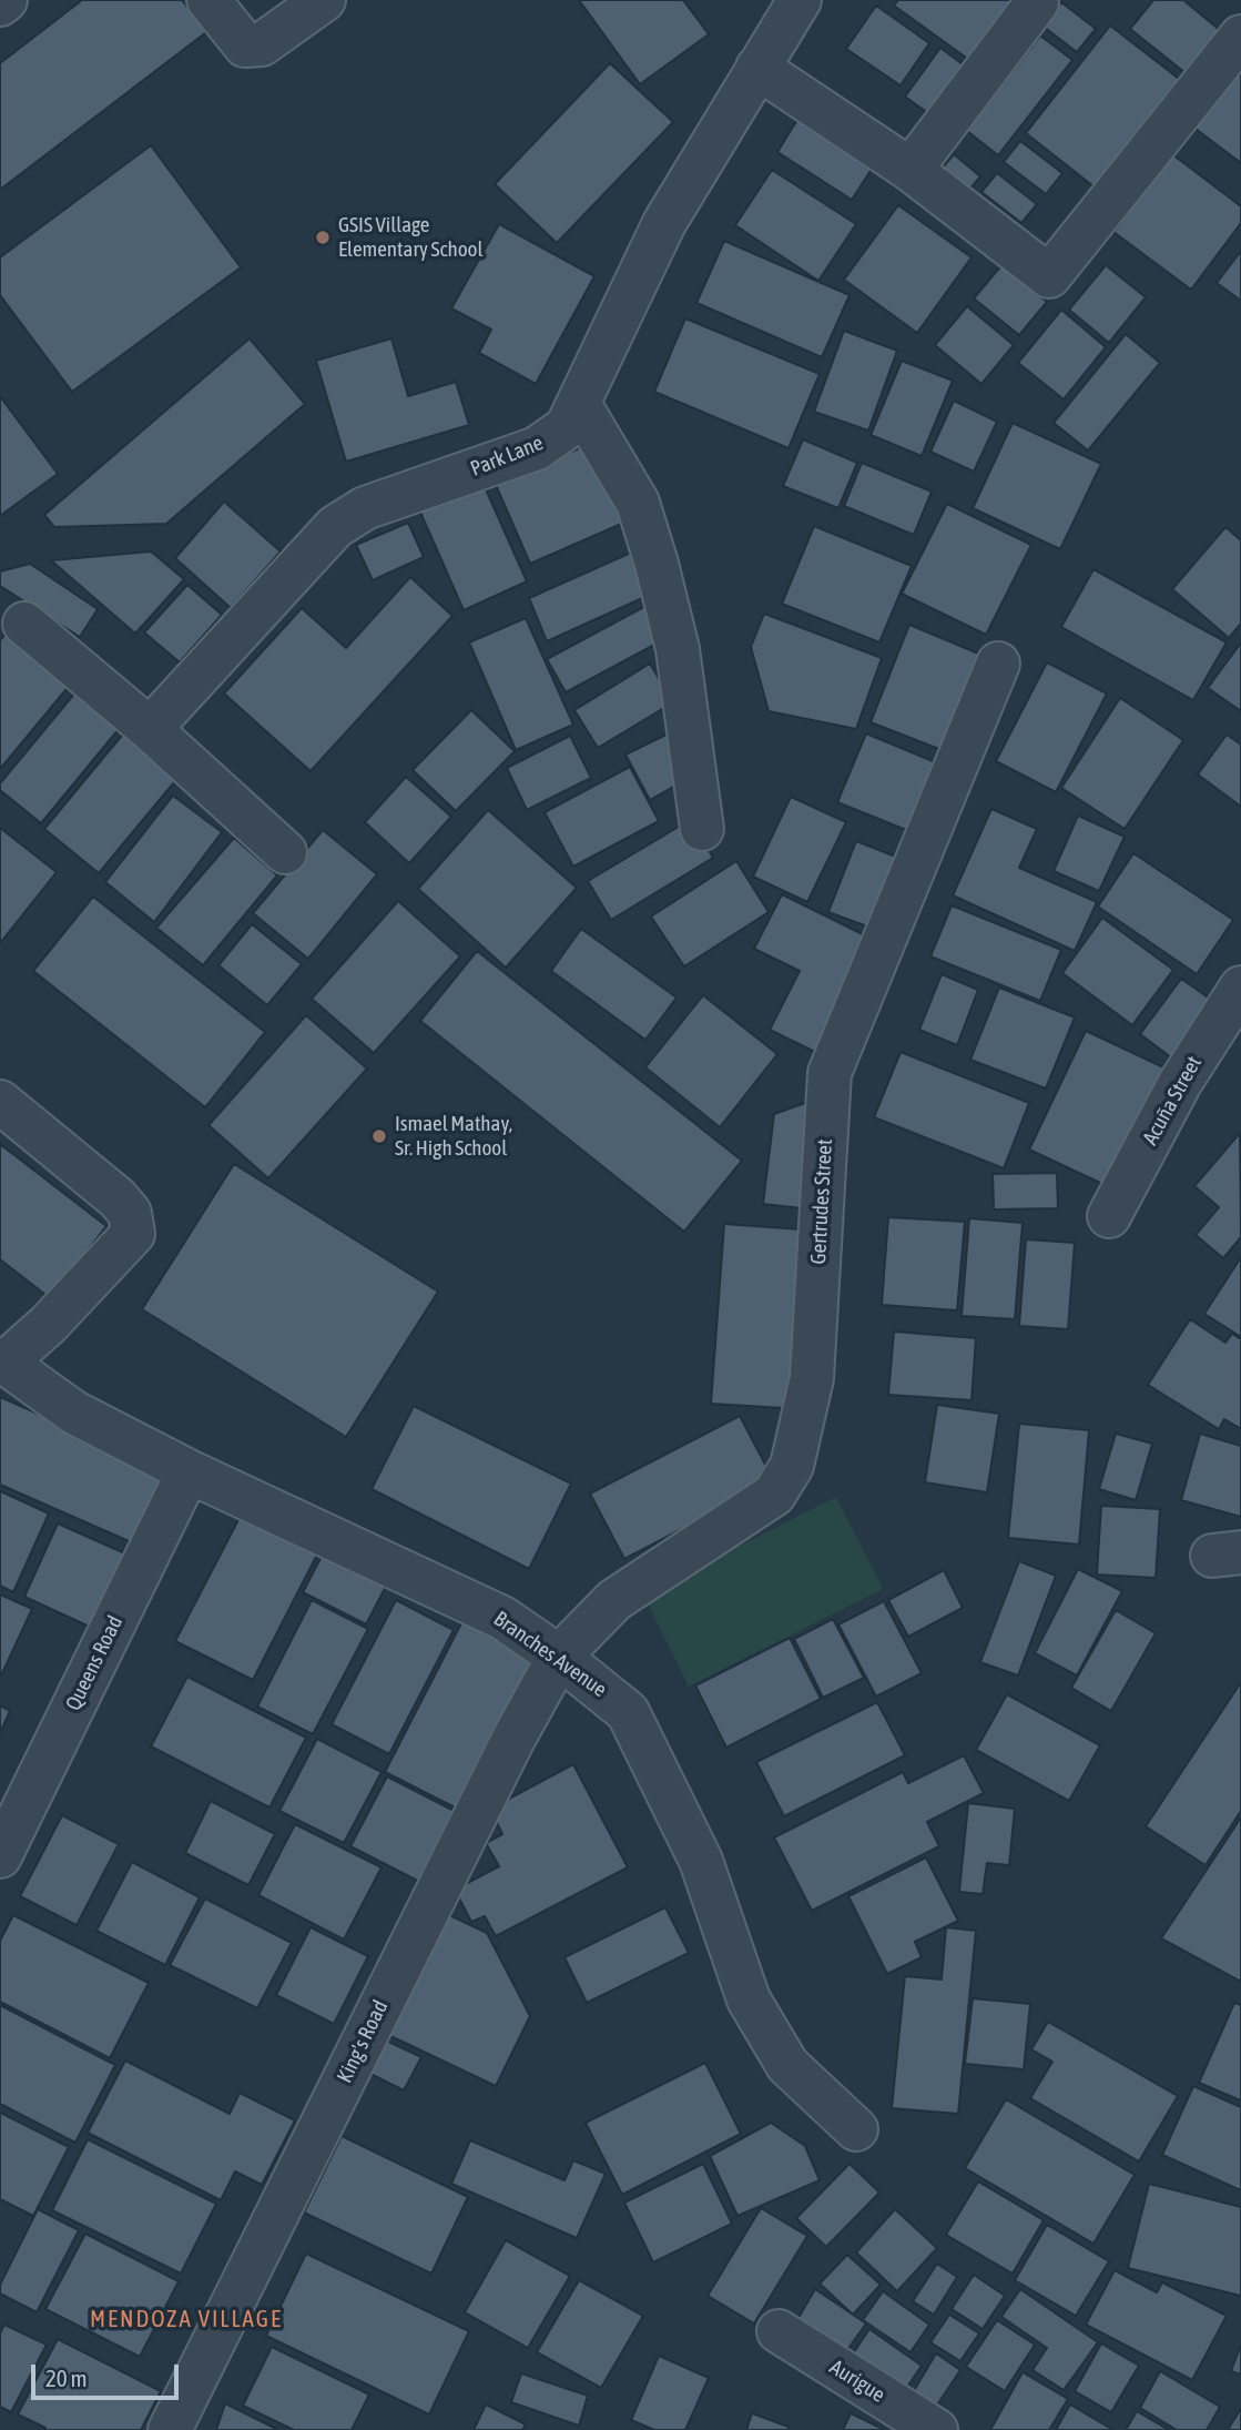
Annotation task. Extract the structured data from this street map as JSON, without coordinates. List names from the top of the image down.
{
  "streets": {
    "street": [
      "Park Lane",
      "Acuña Street",
      "Gertrudes Street",
      "Branches Avenue",
      "Queens Road",
      "King's Road",
      "Aurigue"
    ]
  },
  "crossings": [
    ["Gertrudes Street", "Branches Avenue"],
    ["Gertrudes Street", "King's Road"],
    ["Branches Avenue", "Queens Road"],
    ["Branches Avenue", "King's Road"]
  ],
  "districts": ["MENDOZA VILLAGE"],
  "places": ["GSIS Village Elementary School", "Ismael Mathay, Sr. High School"],
  "scale_bar": "20 m"
}
